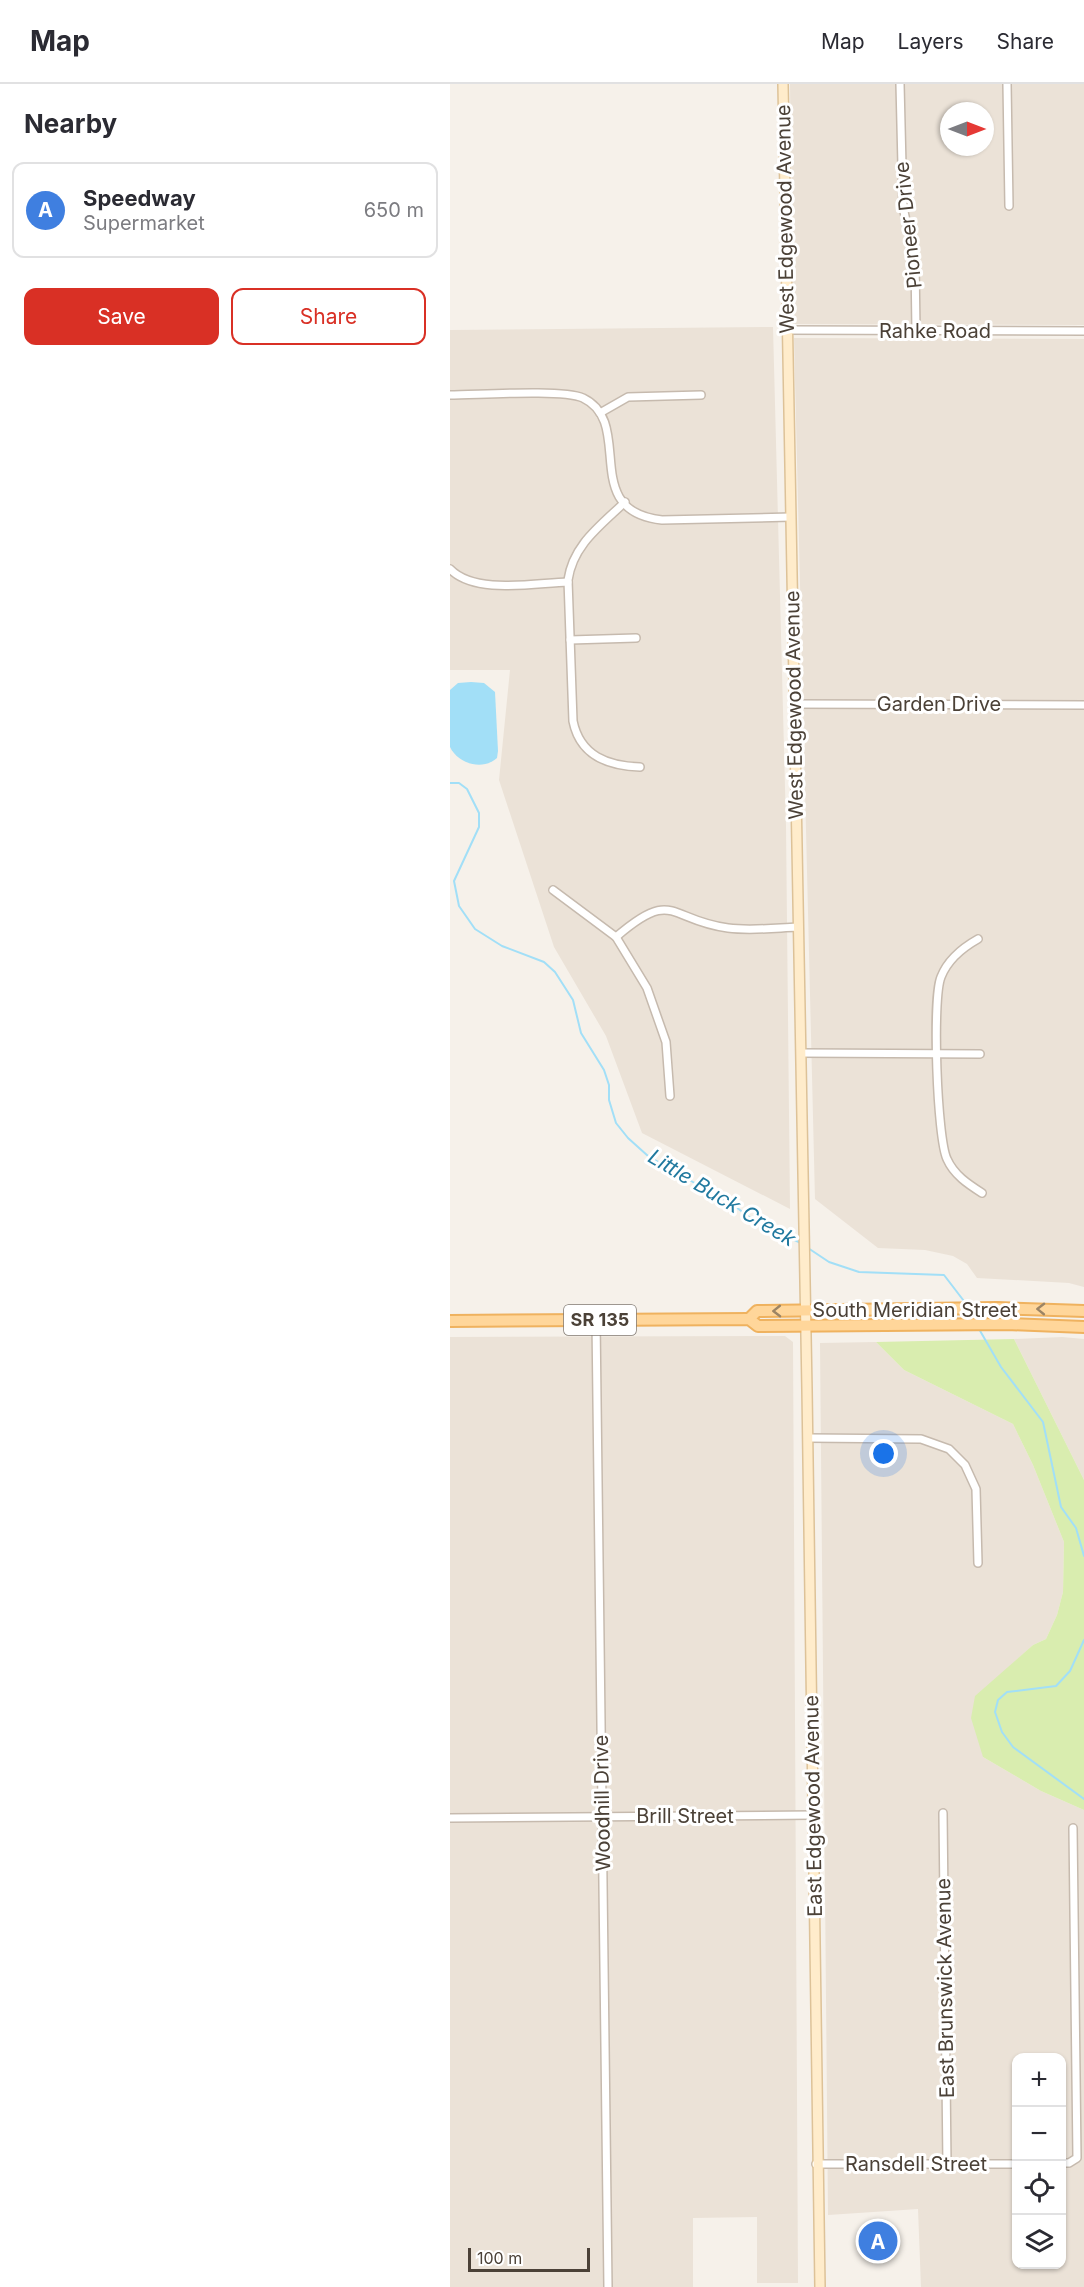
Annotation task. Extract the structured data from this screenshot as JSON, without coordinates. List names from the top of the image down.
{
  "streets": {
    "main road": [
      "West Edgewood Avenue",
      "South Meridian Street",
      "SR 135",
      "East Edgewood Avenue"
    ],
    "street": [
      "Pioneer Drive",
      "Rahke Road",
      "Garden Drive",
      "Woodhill Drive",
      "Brill Street",
      "East Brunswick Avenue",
      "Ransdell Street"
    ]
  },
  "crossings": [
    ["West Edgewood Avenue", "Rahke Road"],
    ["West Edgewood Avenue", "Garden Drive"],
    ["West Edgewood Avenue", "South Meridian Street"],
    ["West Edgewood Avenue", "East Edgewood Avenue"],
    ["Pioneer Drive", "Rahke Road"],
    ["South Meridian Street", "Woodhill Drive"],
    ["South Meridian Street", "East Edgewood Avenue"],
    ["Woodhill Drive", "Brill Street"],
    ["East Edgewood Avenue", "Brill Street"],
    ["East Edgewood Avenue", "Ransdell Street"],
    ["East Brunswick Avenue", "Ransdell Street"]
  ],
  "water": ["Little Buck Creek"],
  "scale_bar": "100 m",
  "north": "right",
  "page": {
    "header": "Map",
    "nav": ["Map", "Layers", "Share"],
    "heading": "Nearby",
    "list": [
      {
        "mark": "A",
        "name": "Speedway",
        "note": "Supermarket",
        "value": "650 m"
      }
    ],
    "buttons": ["Save", "Share"],
    "map_buttons": ["+", "−"],
    "pins": "A",
    "scale": "100 m"
  }
}
